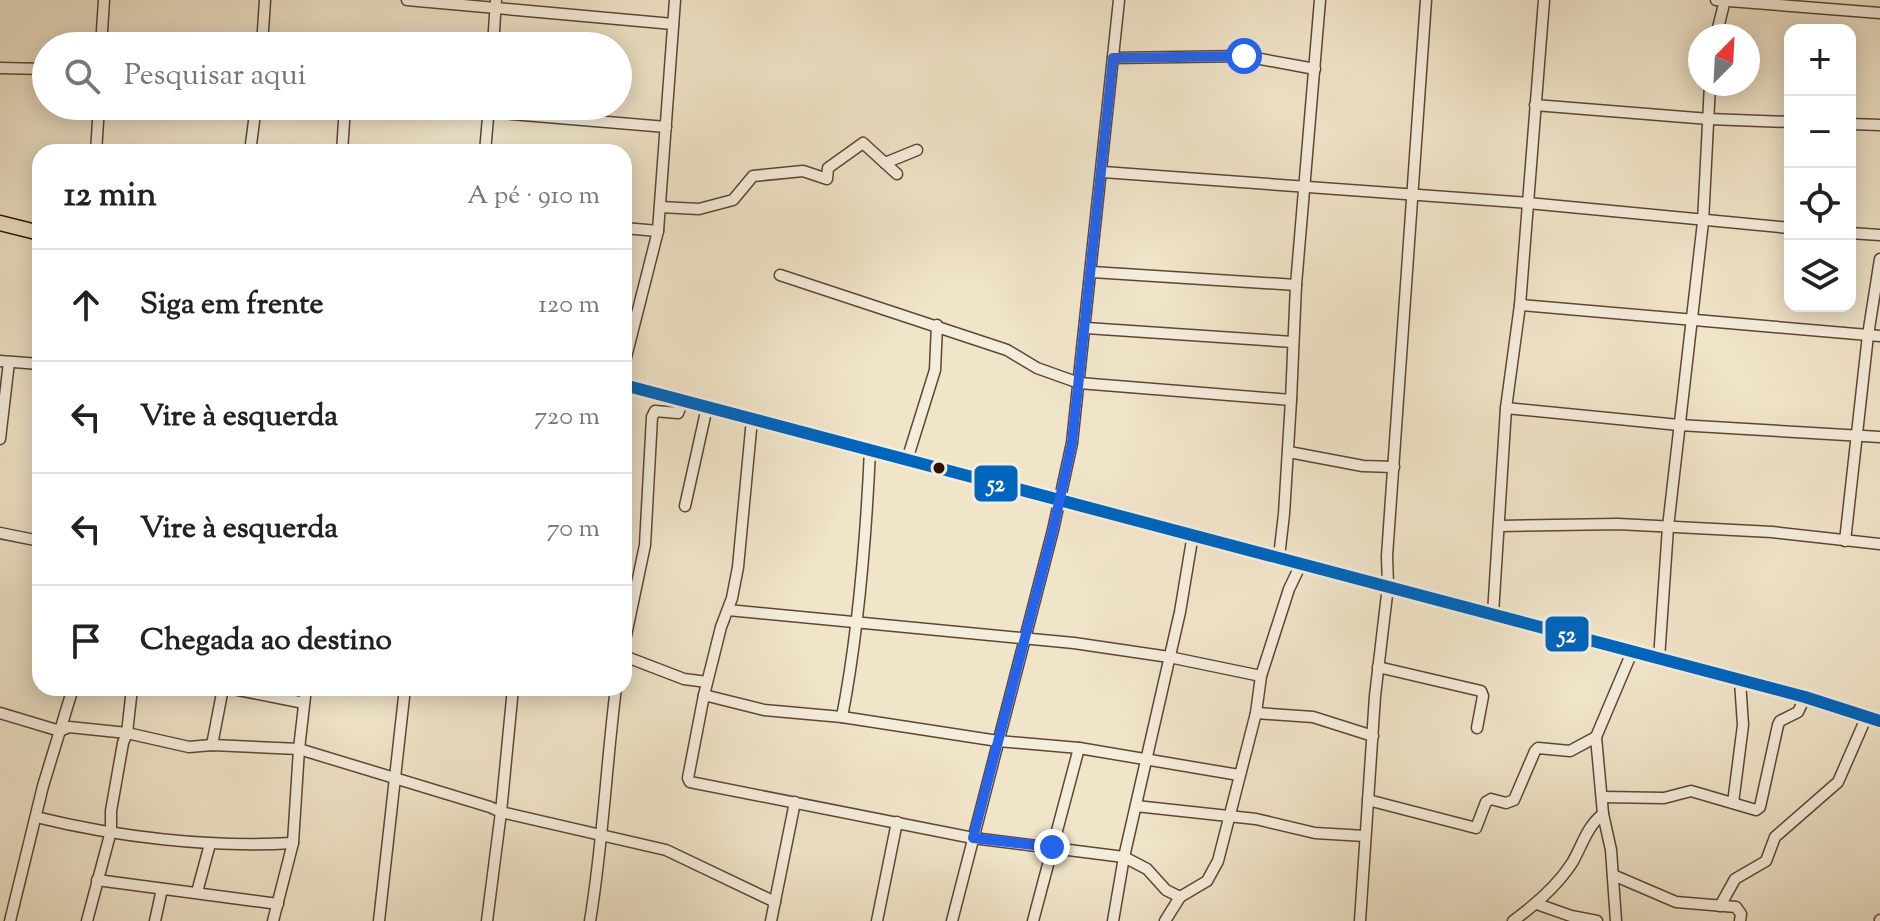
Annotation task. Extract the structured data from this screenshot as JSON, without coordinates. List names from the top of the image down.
{
  "lines": ["transit line 52"],
  "north": "top right",
  "page": {
    "map_buttons": ["+", "−"],
    "search": "Pesquisar aqui",
    "heading": ["12 min", "A pé · 910 m"],
    "list": [
      ["Siga em frente", "120 m"],
      ["Vire à esquerda", "720 m"],
      ["Vire à esquerda", "70 m"],
      "Chegada ao destino"
    ]
  }
}
